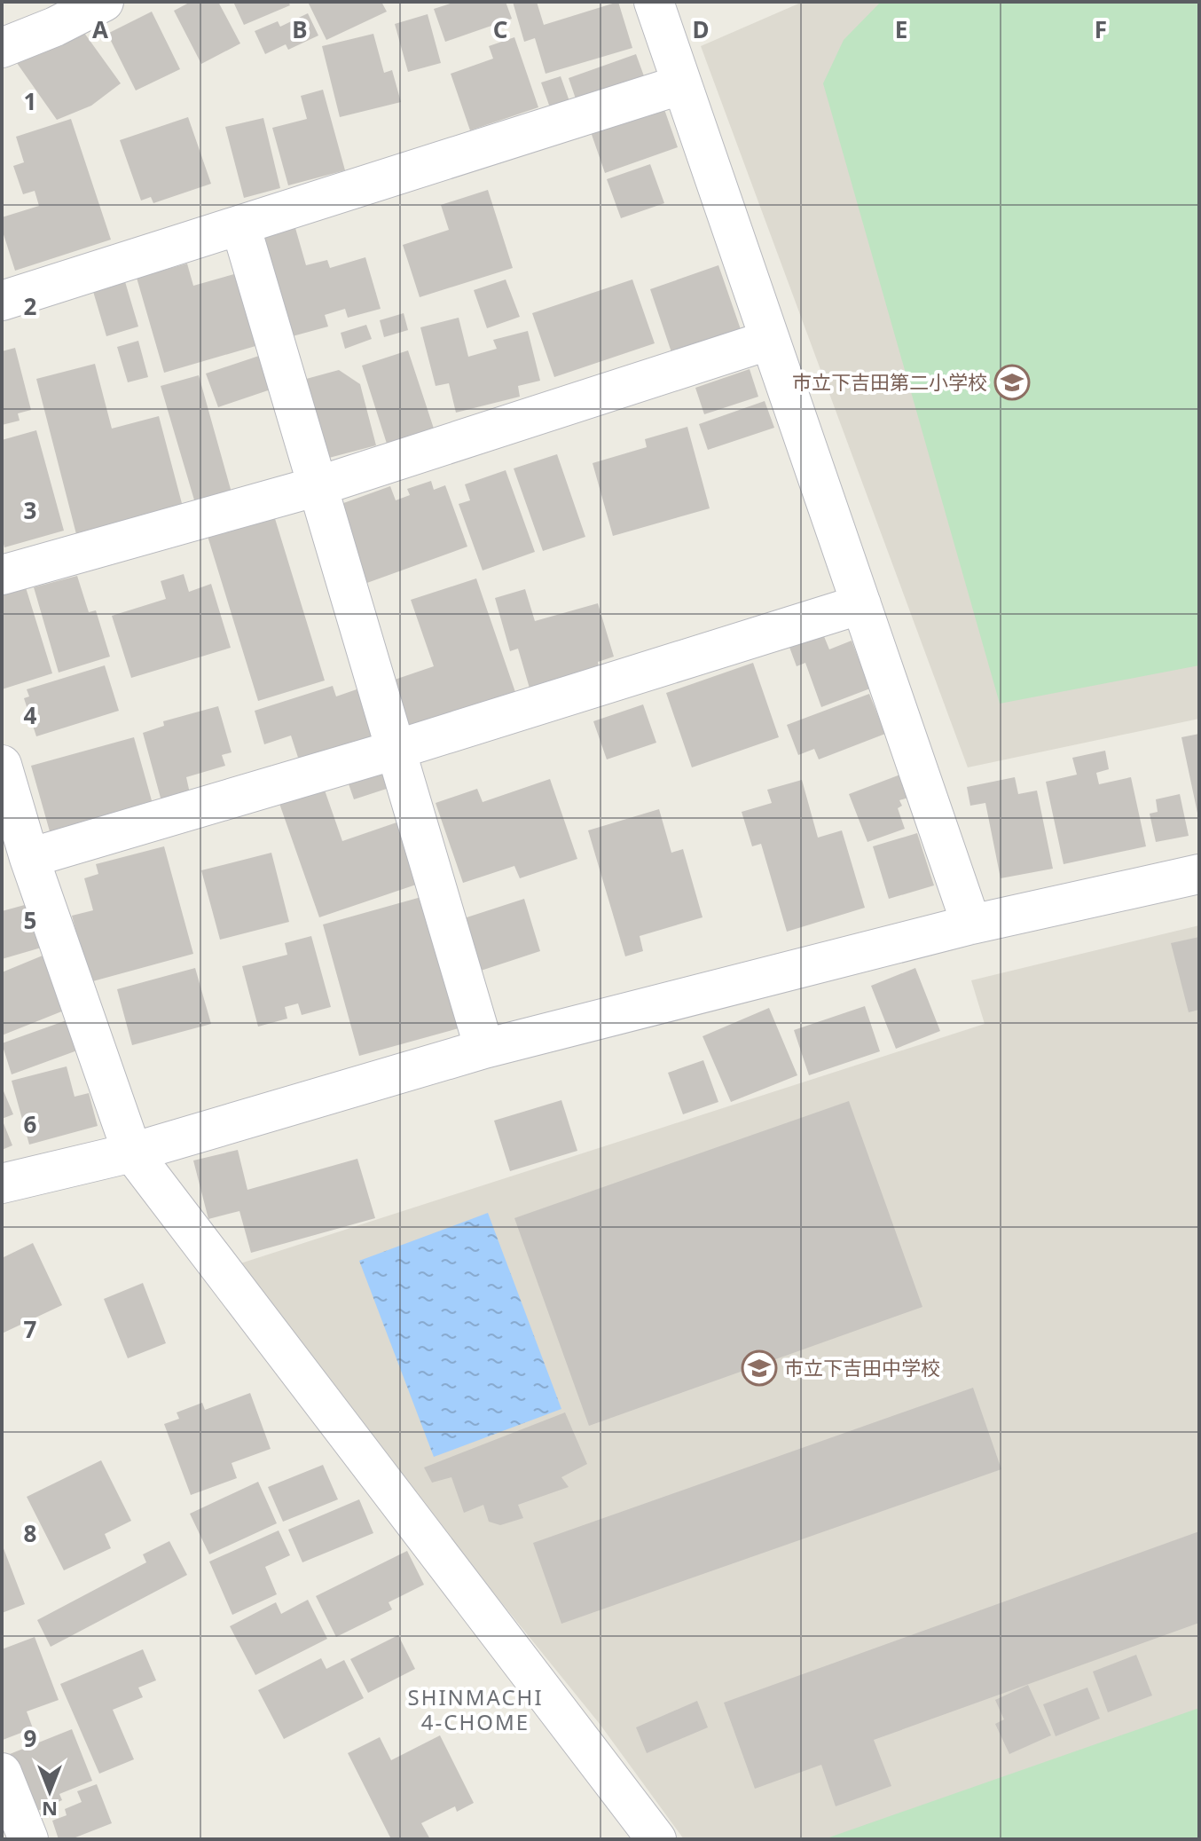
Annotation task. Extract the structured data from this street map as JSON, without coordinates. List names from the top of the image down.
{
  "districts": ["SHINMACHI 4-CHOME"],
  "places": {
    "school or university": ["市立下吉田第二小学校", "市立下吉田中学校"]
  },
  "north": "bottom",
  "grid": {
    "columns": [
      "A",
      "B",
      "C",
      "D",
      "E",
      "F"
    ],
    "rows": [
      "1",
      "2",
      "3",
      "4",
      "5",
      "6",
      "7",
      "8",
      "9"
    ]
  }
}
